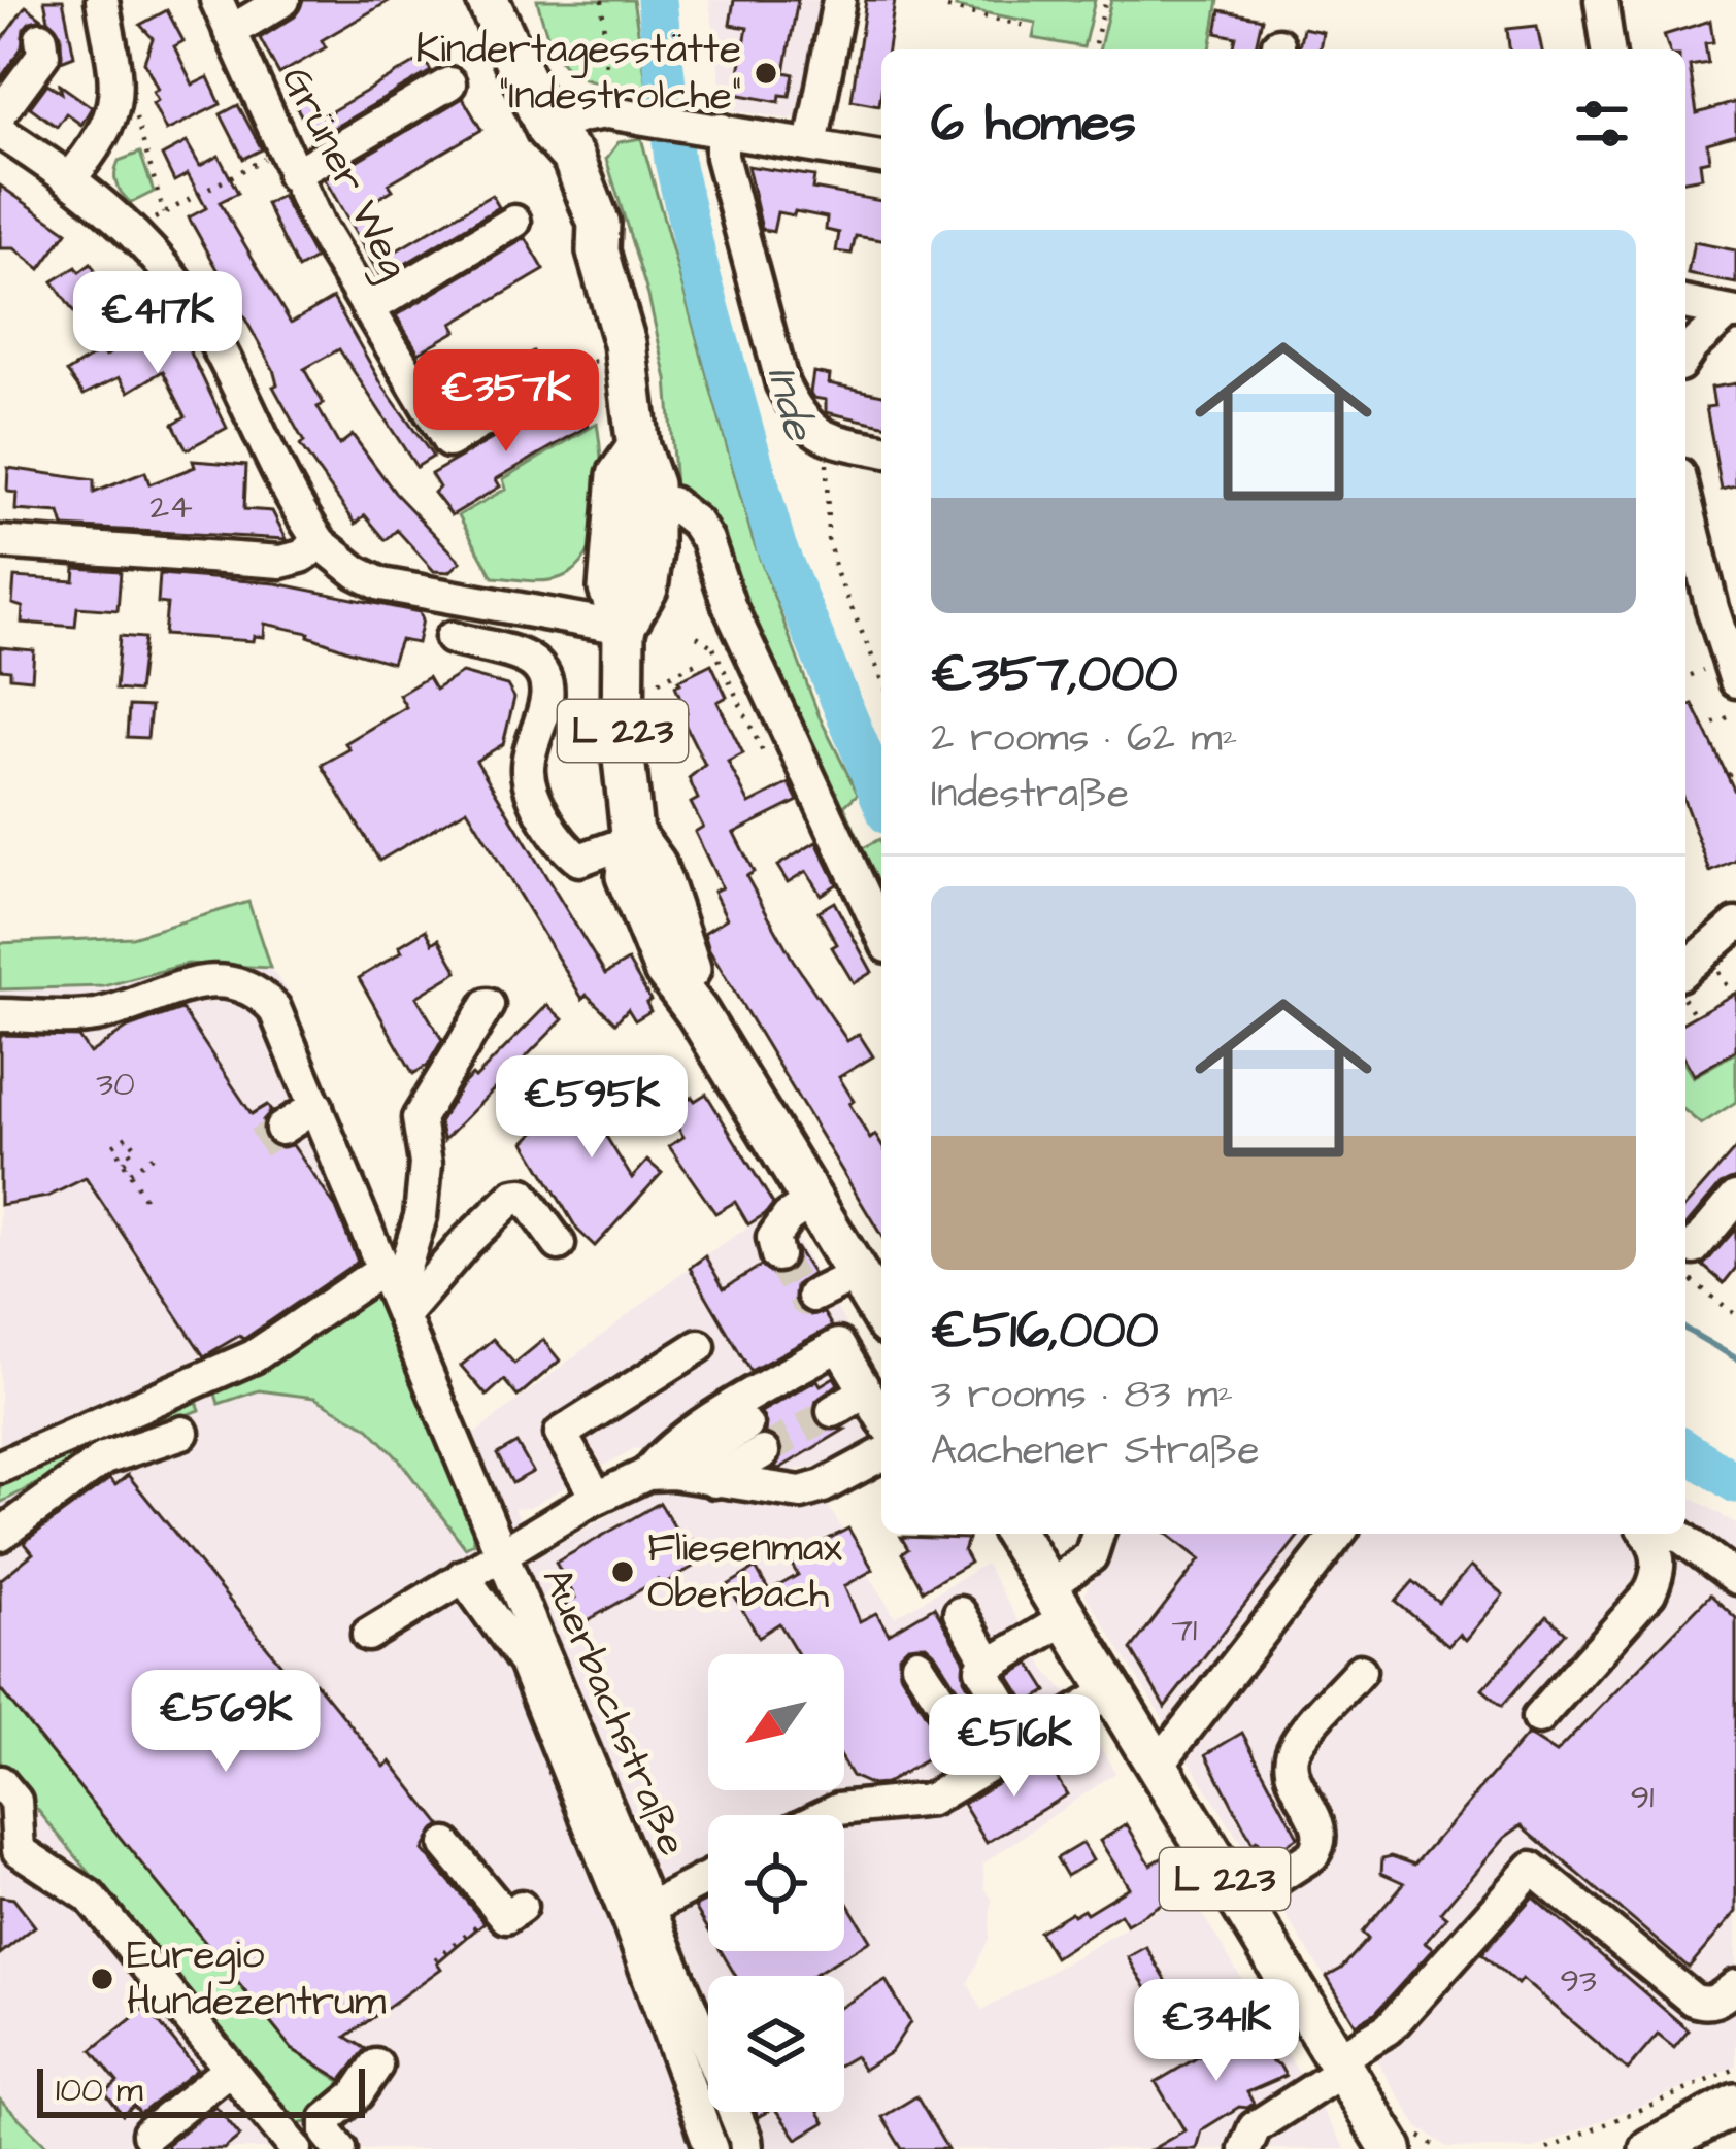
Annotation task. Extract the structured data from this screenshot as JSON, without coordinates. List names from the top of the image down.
{
  "streets": {
    "main road": ["L 223"],
    "street": ["Grüner Weg", "Auerbachstraße"]
  },
  "water": ["Inde"],
  "places": ["Kindertagesstätte \"Indestrolche\"", "Fliesenmax Oberbach", "Euregio Hundezentrum"],
  "house_numbers": [
    "24",
    "30",
    "71",
    "91",
    "93"
  ],
  "scale_bar": "100 m",
  "north": "bottom left",
  "page": {
    "heading": "6 homes",
    "list": [
      {
        "name": "€357,000",
        "note": "2 rooms · 62 m² · Indestraße"
      },
      {
        "name": "€516,000",
        "note": "3 rooms · 83 m² · Aachener Straße"
      }
    ],
    "price": [
      "€417K",
      "€357K",
      "€595K",
      "€569K",
      "€516K",
      "€341K"
    ],
    "scale": "100 m"
  }
}
